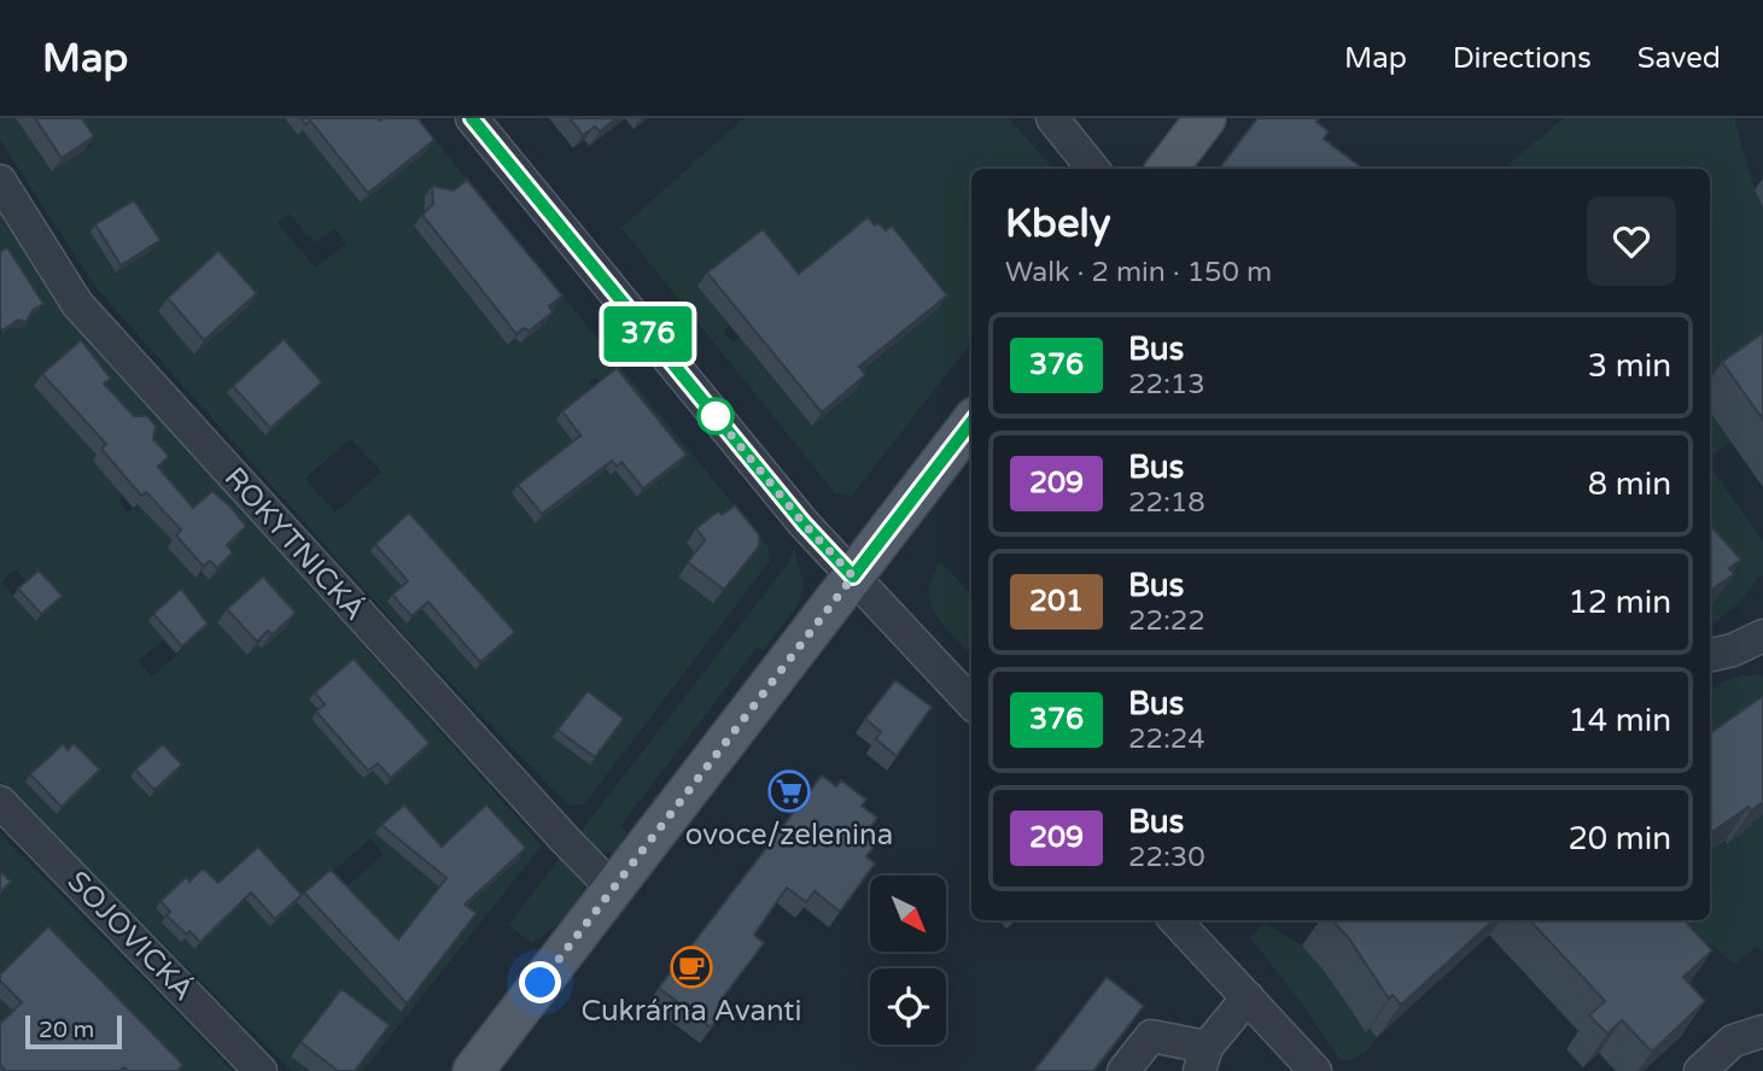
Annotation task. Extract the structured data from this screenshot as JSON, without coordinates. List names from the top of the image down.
{
  "streets": {
    "street": ["ROKYTNICKÁ", "SOJOVICKÁ"]
  },
  "places": {
    "supermarket": ["ovoce/zelenina"],
    "cafe": ["Cukrárna Avanti"]
  },
  "lines": ["bus line 376"],
  "scale_bar": "20 m",
  "north": "bottom right",
  "page": {
    "header": "Map",
    "nav": ["Map", "Directions", "Saved"],
    "on_map": "376",
    "heading": ["Kbely", "Walk · 2 min · 150 m"],
    "list": [
      {
        "mark": "376",
        "name": "Bus",
        "note": "22:13",
        "value": "3 min"
      },
      {
        "mark": "209",
        "name": "Bus",
        "note": "22:18",
        "value": "8 min"
      },
      {
        "mark": "201",
        "name": "Bus",
        "note": "22:22",
        "value": "12 min"
      },
      {
        "mark": "376",
        "name": "Bus",
        "note": "22:24",
        "value": "14 min"
      },
      {
        "mark": "209",
        "name": "Bus",
        "note": "22:30",
        "value": "20 min"
      }
    ],
    "scale": "20 m"
  }
}
